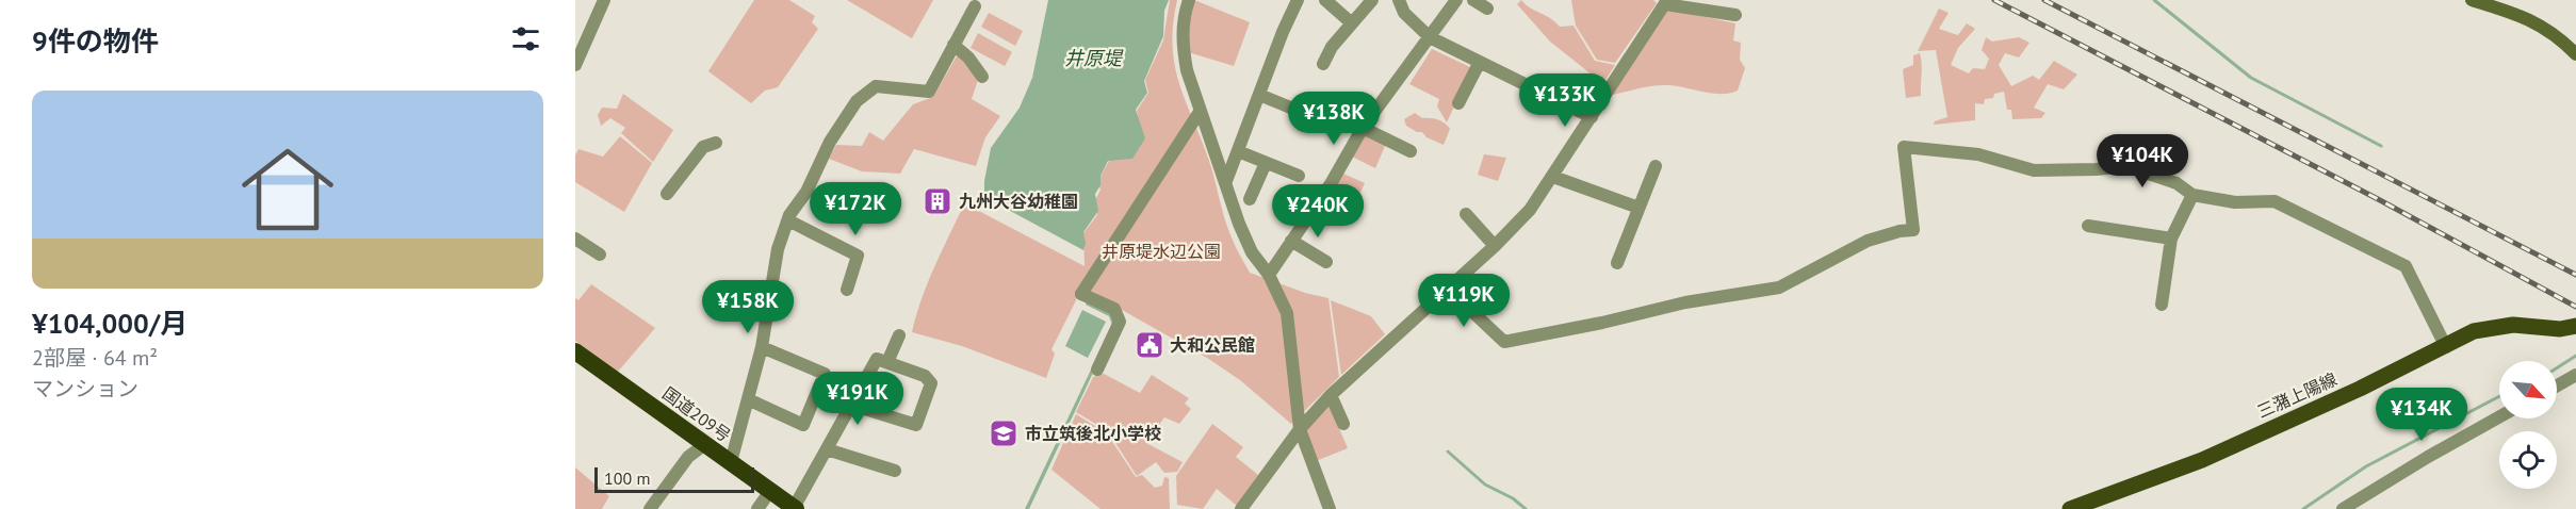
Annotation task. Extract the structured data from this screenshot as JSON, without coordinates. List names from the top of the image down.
{
  "streets": {
    "highway": ["国道209号"],
    "main road": ["三潴上陽線"]
  },
  "water": ["井原堤"],
  "parks": ["井原堤水辺公園"],
  "places": {
    "building": ["九州大谷幼稚園"],
    "public building": ["大和公民館"],
    "school or university": ["市立筑後北小学校"]
  },
  "scale_bar": "100 m",
  "north": "bottom right",
  "page": {
    "heading": "9件の物件",
    "price": [
      "¥133K",
      "¥138K",
      "¥104K",
      "¥172K",
      "¥240K",
      "¥119K",
      "¥158K",
      "¥191K",
      "¥134K"
    ],
    "list": [
      {
        "name": "¥104,000/月",
        "note": "2部屋 · 64 m² · マンション"
      }
    ],
    "scale": "100 m"
  }
}
